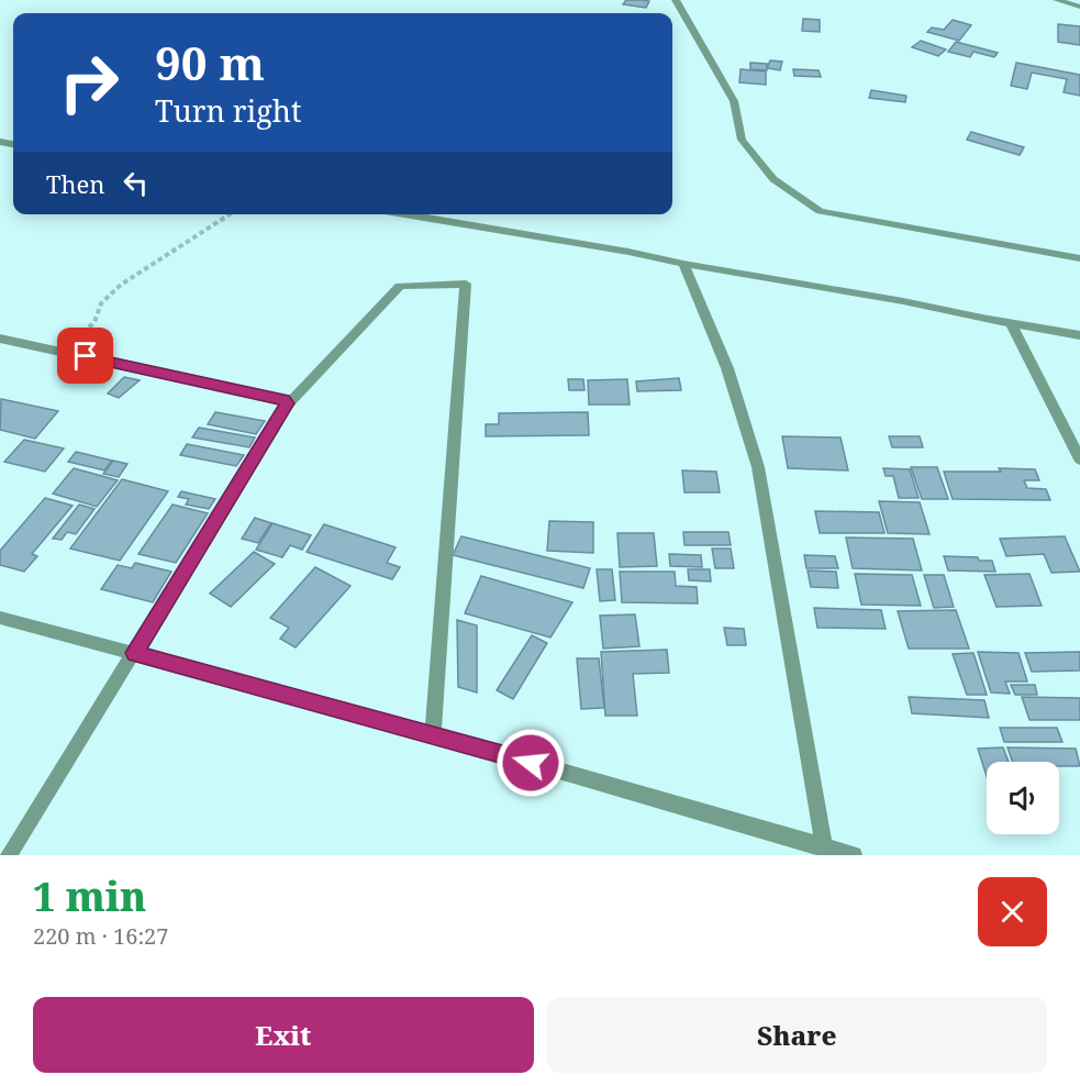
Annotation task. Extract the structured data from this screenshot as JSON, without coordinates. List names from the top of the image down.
{
  "page": {
    "turn": ["90 m", "Turn right"],
    "then": "Then",
    "heading": ["1 min", "220 m · 16:27"],
    "buttons": ["Exit", "Share"]
  }
}
